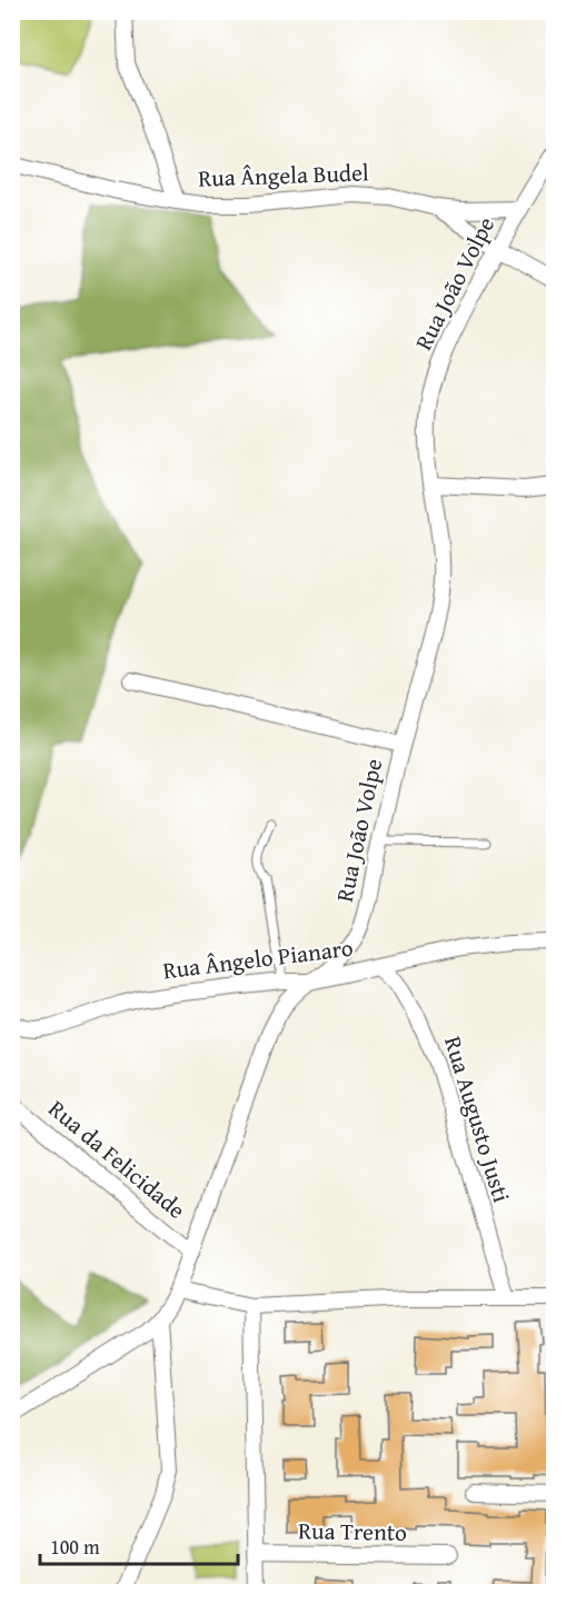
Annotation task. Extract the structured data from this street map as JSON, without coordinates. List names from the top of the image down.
{
  "streets": {
    "street": [
      "Rua Ângela Budel",
      "Rua João Volpe",
      "Rua Ângelo Pianaro",
      "Rua Augusto Justi",
      "Rua da Felicidade",
      "Rua Trento"
    ]
  },
  "crossings": [
    ["Rua Ângela Budel", "Rua João Volpe"],
    ["Rua João Volpe", "Rua Ângelo Pianaro"],
    ["Rua João Volpe", "Rua da Felicidade"],
    ["Rua Ângelo Pianaro", "Rua Augusto Justi"]
  ],
  "scale_bar": "100 m"
}
